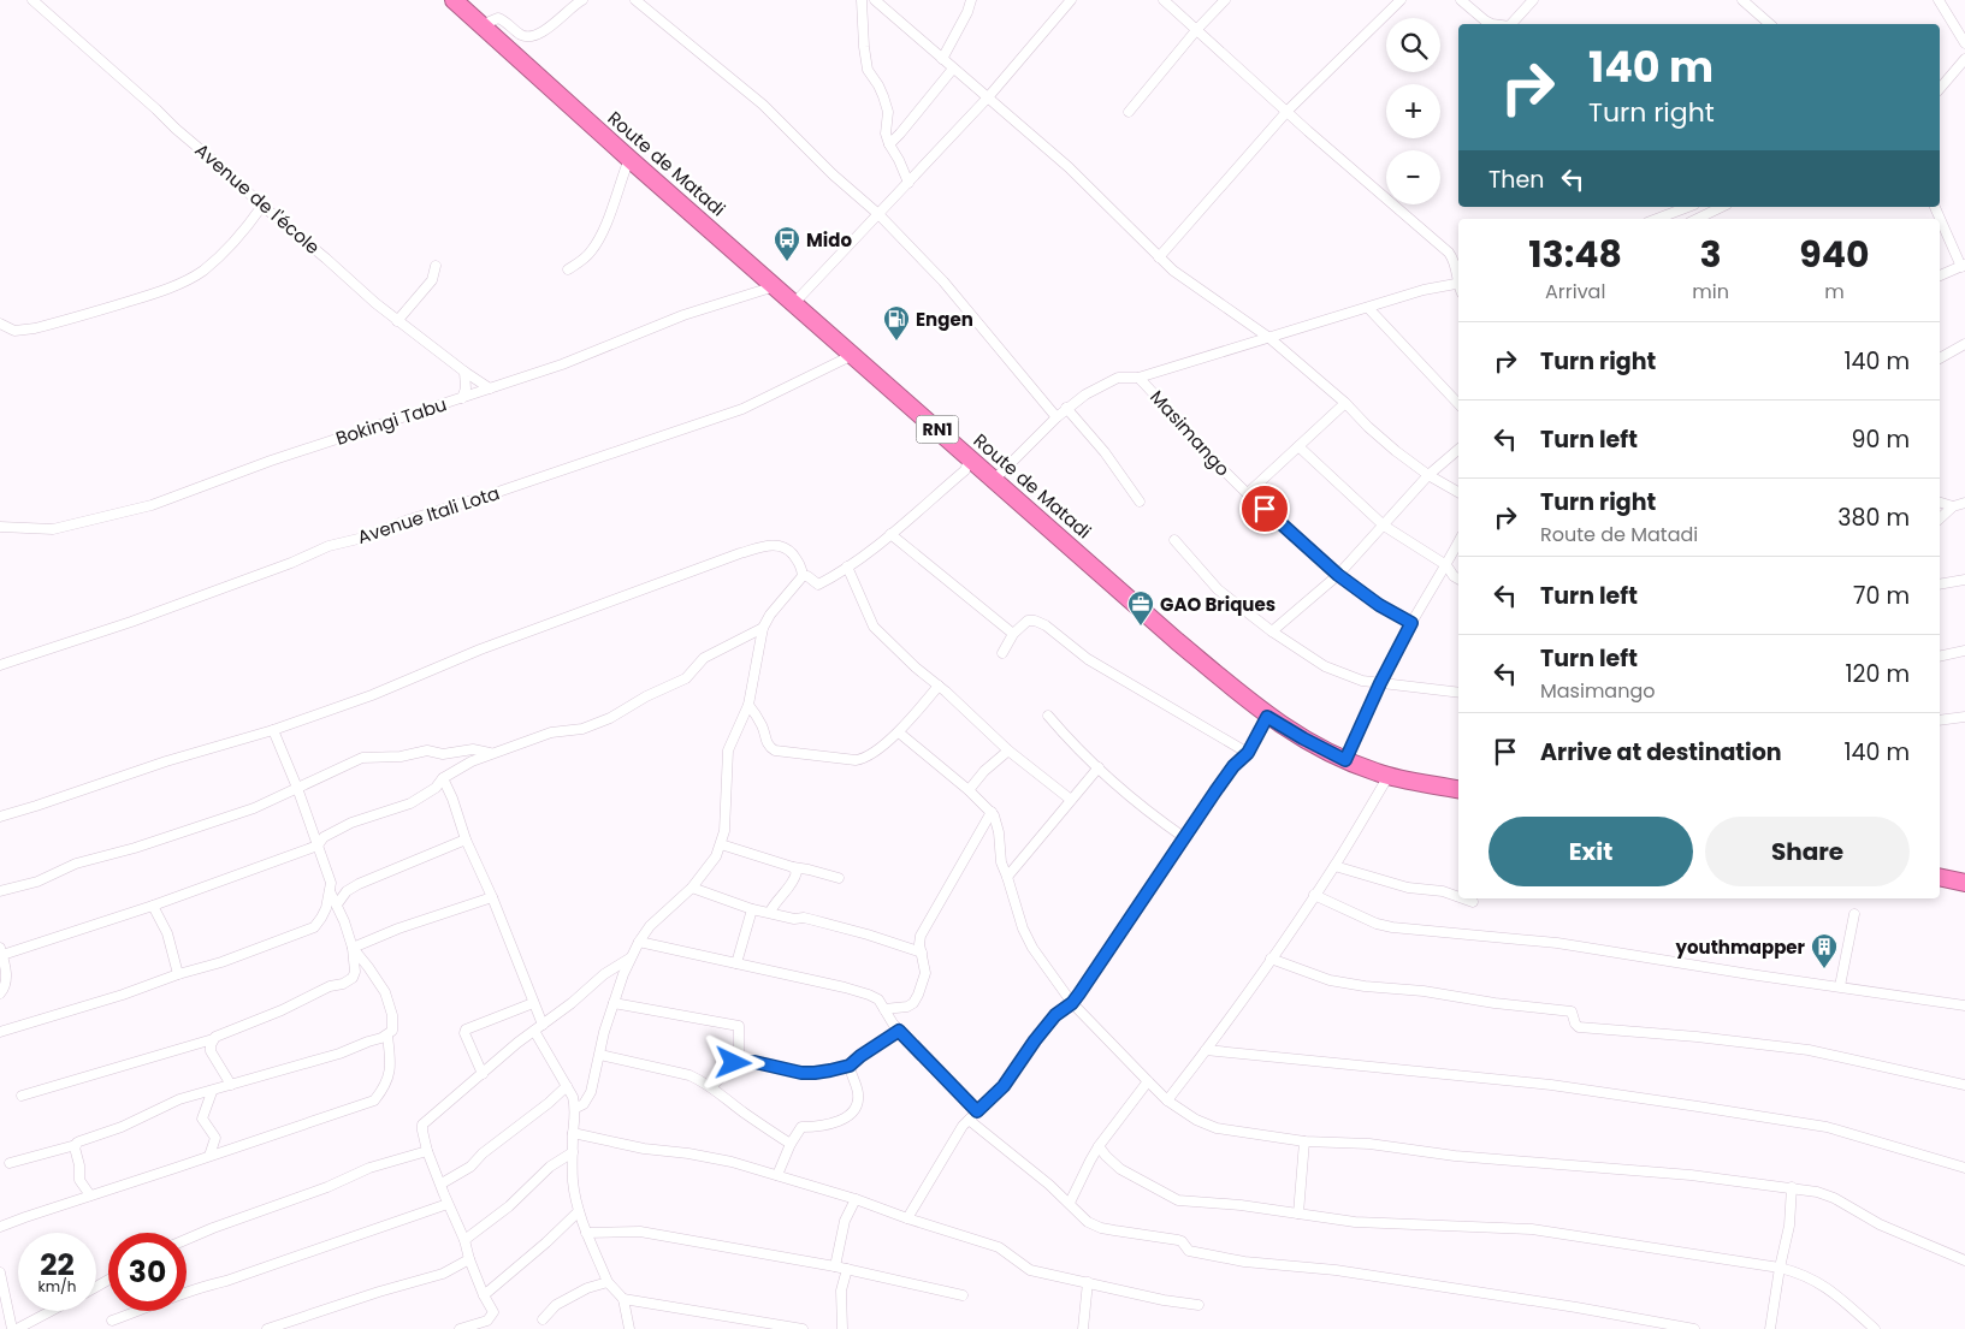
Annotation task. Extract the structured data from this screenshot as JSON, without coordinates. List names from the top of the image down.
{
  "streets": {
    "highway": ["Route de Matadi", "RN1"],
    "street": [
      "Avenue de l'école",
      "Bokingi Tabu",
      "Masimango",
      "Avenue Itali Lota"
    ]
  },
  "crossings": [
    ["Route de Matadi", "Bokingi Tabu"],
    ["Route de Matadi", "Avenue Itali Lota"],
    ["Avenue de l'école", "Bokingi Tabu"]
  ],
  "places": {
    "bus stop": ["Mido"],
    "fuel station": ["Engen"],
    "office": ["GAO Briques"],
    "building": ["youthmapper"]
  },
  "page": {
    "map_buttons": ["+", "−"],
    "turn": ["140 m", "Turn right"],
    "then": "Then",
    "eta": [
      "13:48",
      "Arrival",
      "3",
      "min",
      "940",
      "m"
    ],
    "list": [
      {
        "name": "Turn right",
        "value": "140 m"
      },
      {
        "name": "Turn left",
        "value": "90 m"
      },
      {
        "name": "Turn right",
        "note": "Route de Matadi",
        "value": "380 m"
      },
      {
        "name": "Turn left",
        "value": "70 m"
      },
      {
        "name": "Turn left",
        "note": "Masimango",
        "value": "120 m"
      },
      {
        "name": "Arrive at destination",
        "value": "140 m"
      }
    ],
    "buttons": ["Exit", "Share"],
    "speed": "22 km/h",
    "limit": "30"
  }
}
